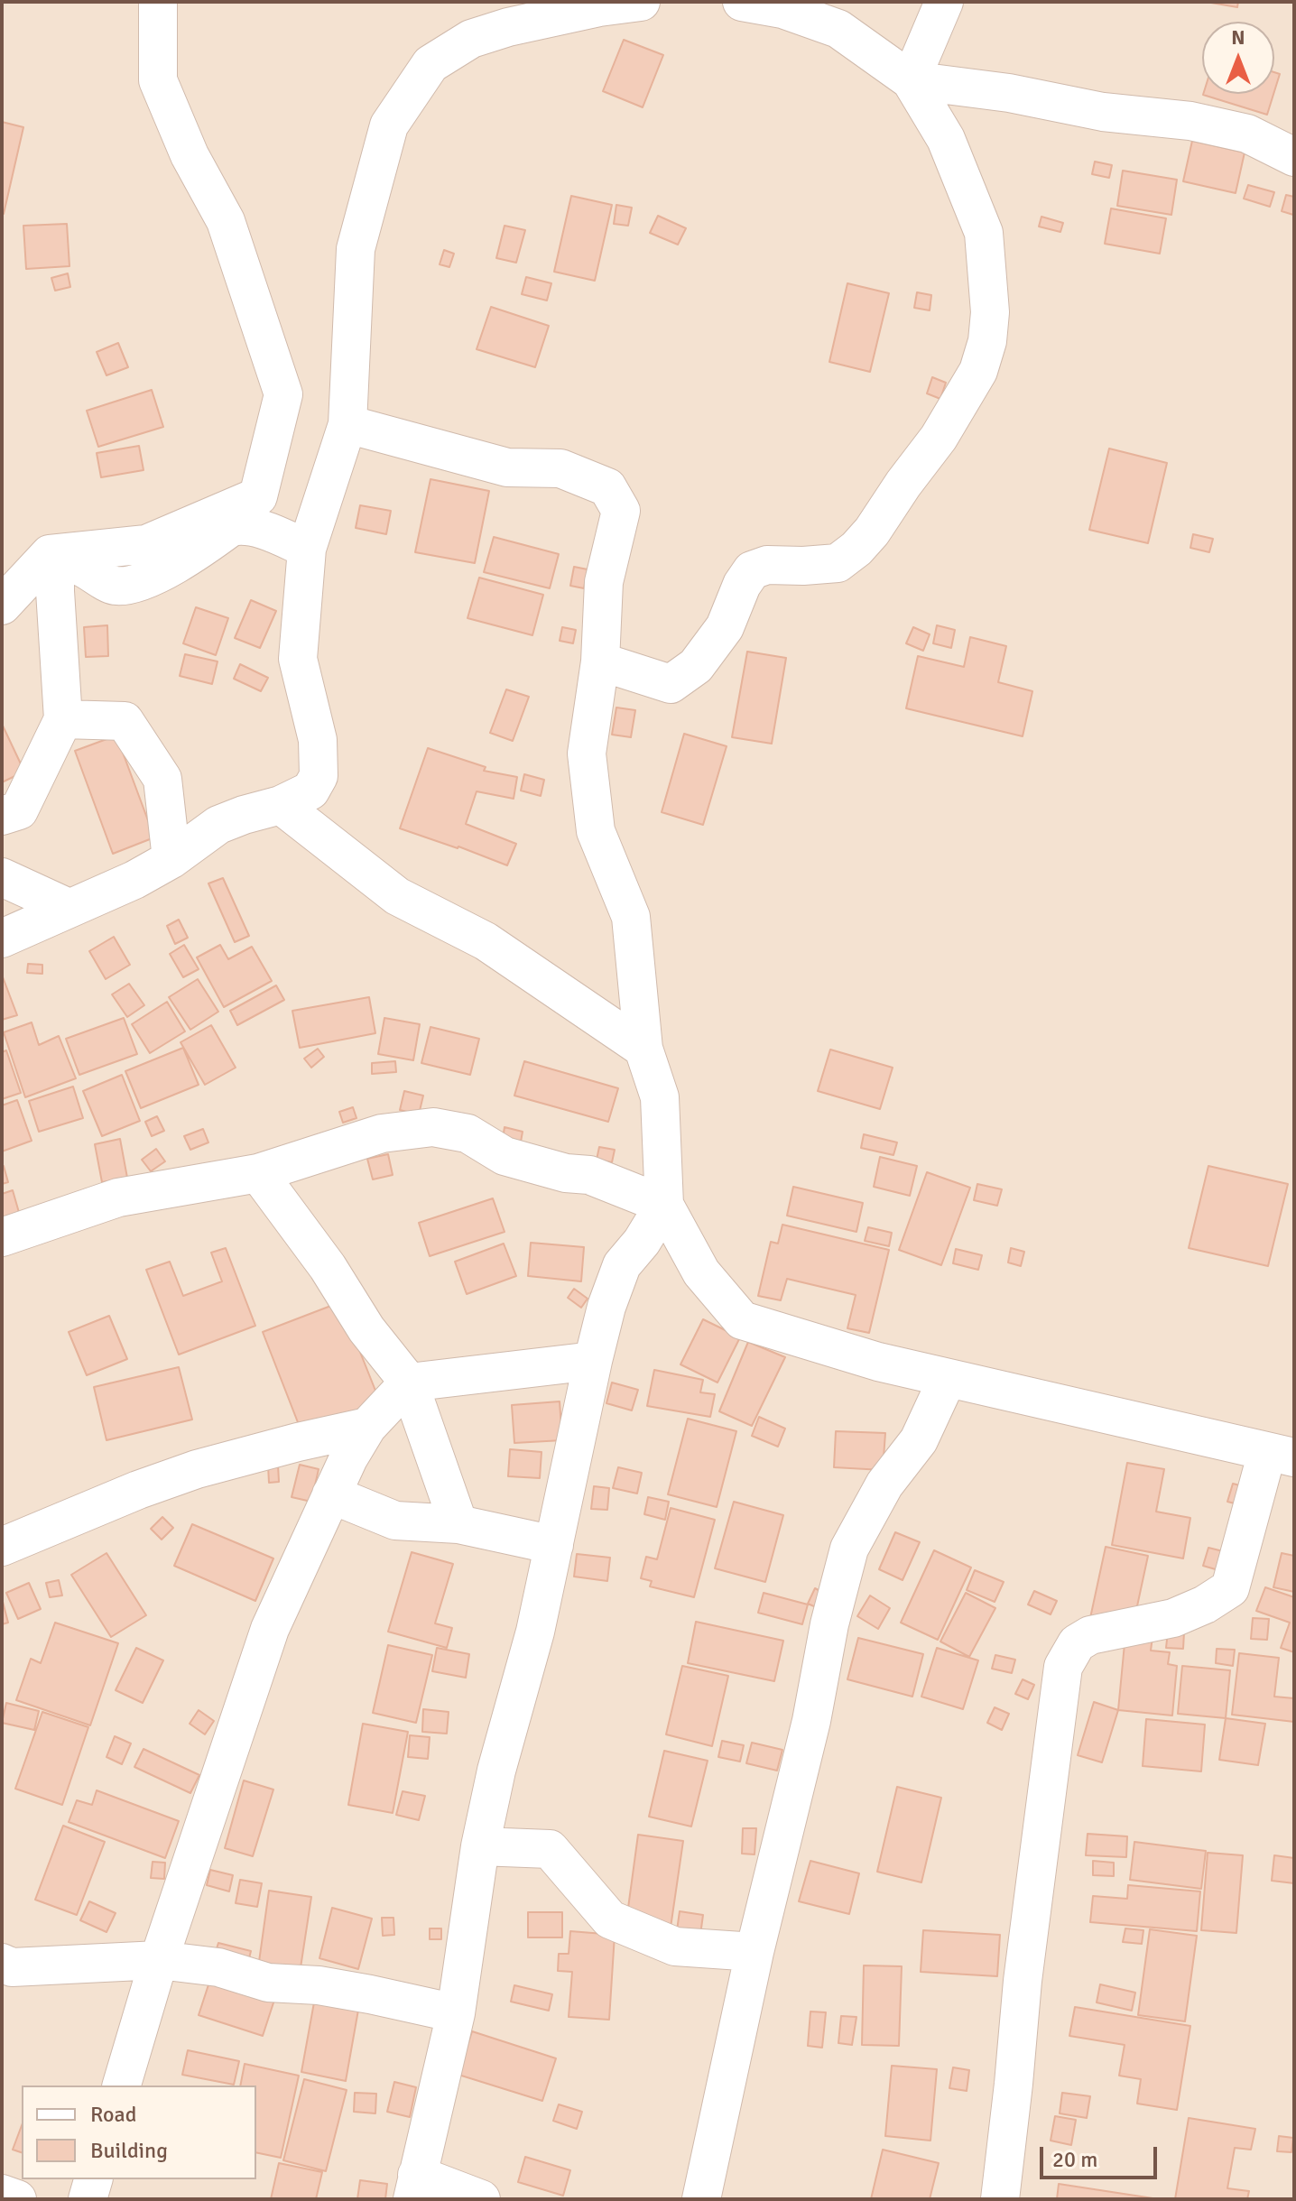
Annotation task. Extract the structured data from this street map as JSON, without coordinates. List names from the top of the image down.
{
  "legend": ["Road", "Building"],
  "scale_bar": "20 m",
  "north": "top"
}
